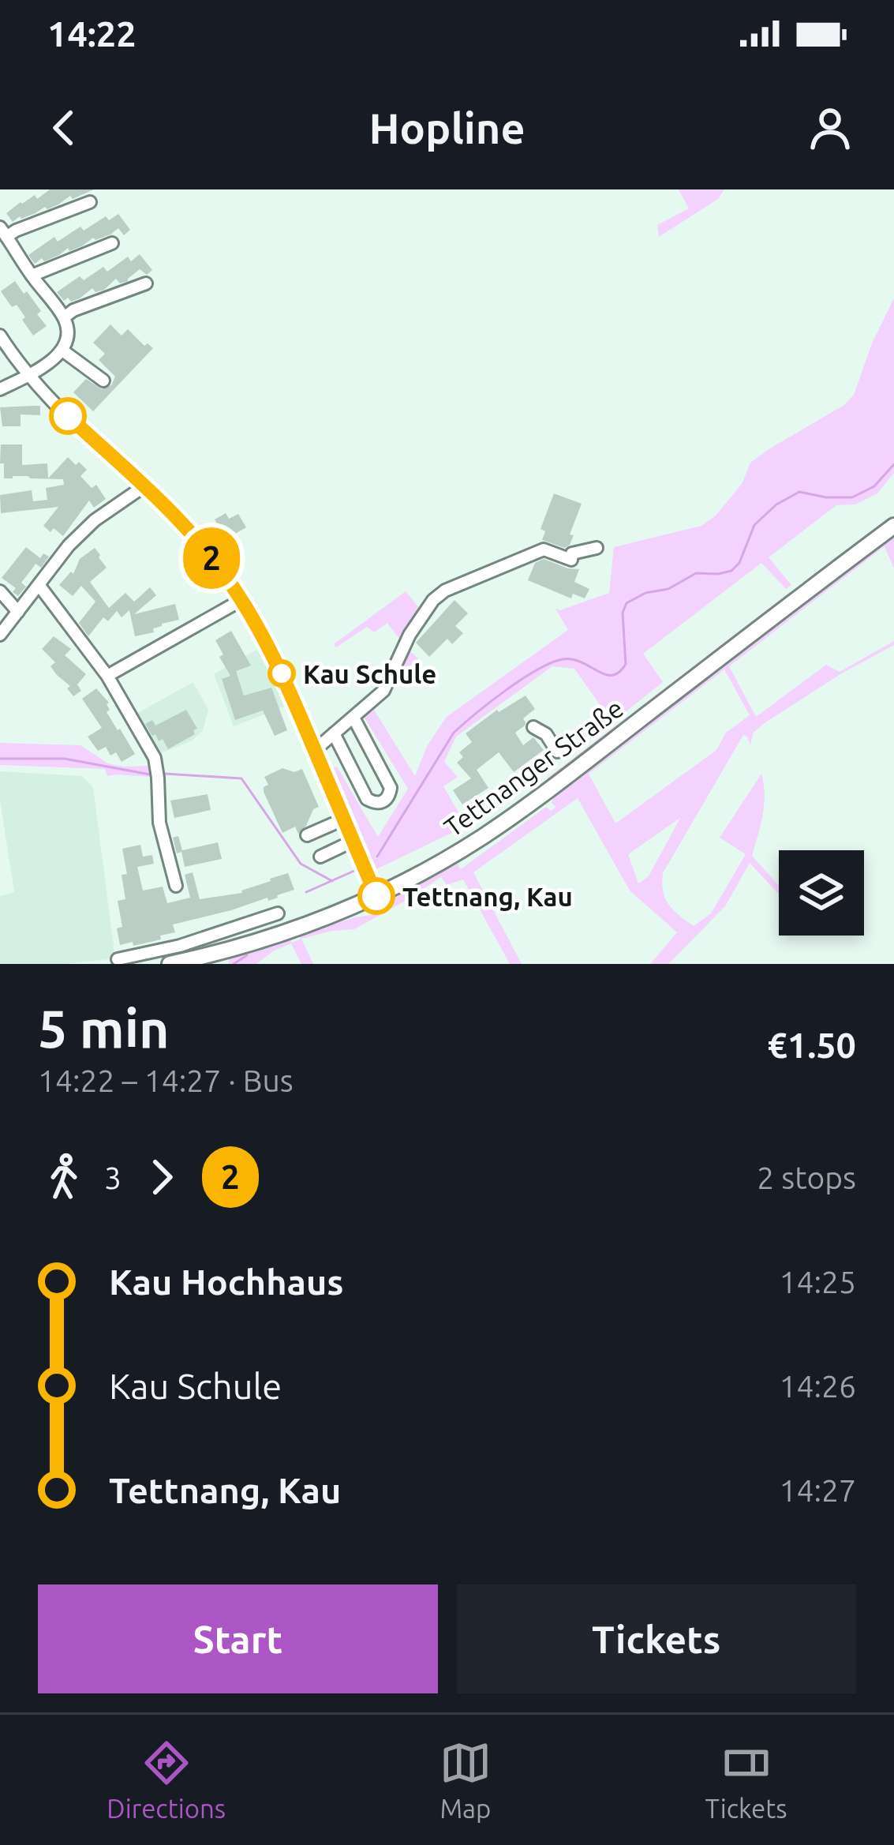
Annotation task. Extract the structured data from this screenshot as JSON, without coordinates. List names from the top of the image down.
{
  "streets": {
    "main road": ["Tettnanger Straße"]
  },
  "places": ["Kau Schule", "Tettnang, Kau"],
  "lines": ["bus line 2"],
  "page": {
    "status": "14:22",
    "header": "Hopline",
    "on_map": "2",
    "heading": ["5 min", "14:22 – 14:27 · Bus", "€1.50"],
    "legs": ["3", "2", "2 stops"],
    "list": [
      {
        "name": "Kau Hochhaus",
        "value": "14:25"
      },
      {
        "name": "Kau Schule",
        "value": "14:26"
      },
      {
        "name": "Tettnang, Kau",
        "value": "14:27"
      }
    ],
    "buttons": ["Start", "Tickets"],
    "tabs": ["Directions", "Map", "Tickets"]
  }
}
